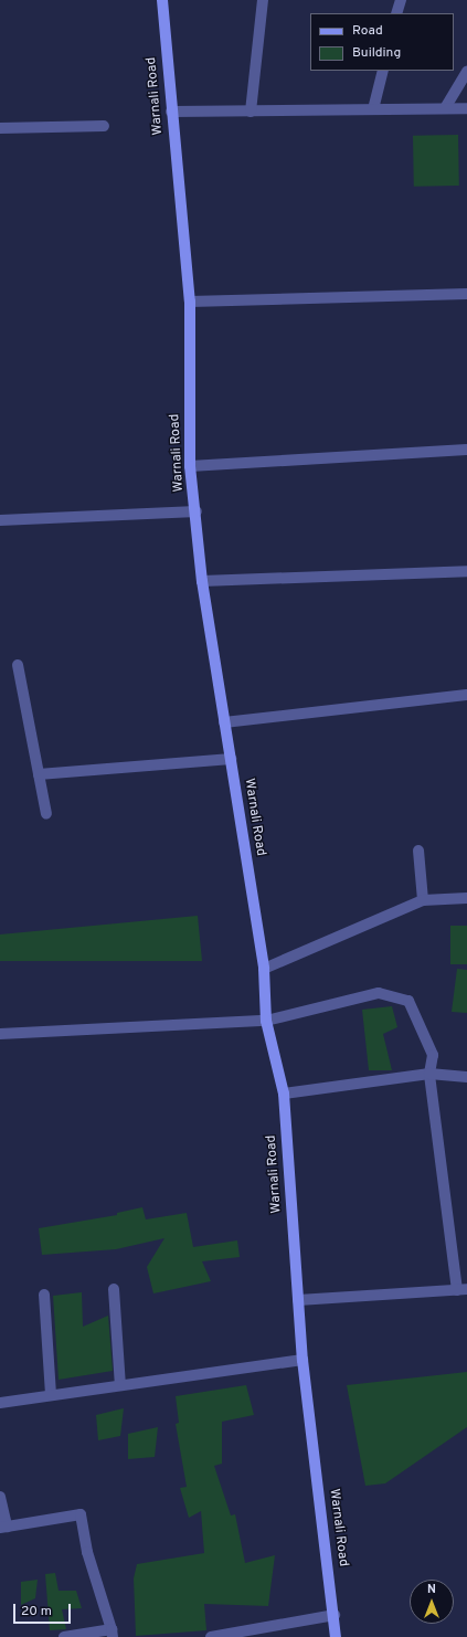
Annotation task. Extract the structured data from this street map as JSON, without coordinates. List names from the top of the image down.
{
  "streets": {
    "main road": ["Warnali Road"]
  },
  "legend": ["Road", "Building"],
  "scale_bar": "20 m",
  "north": "top"
}
